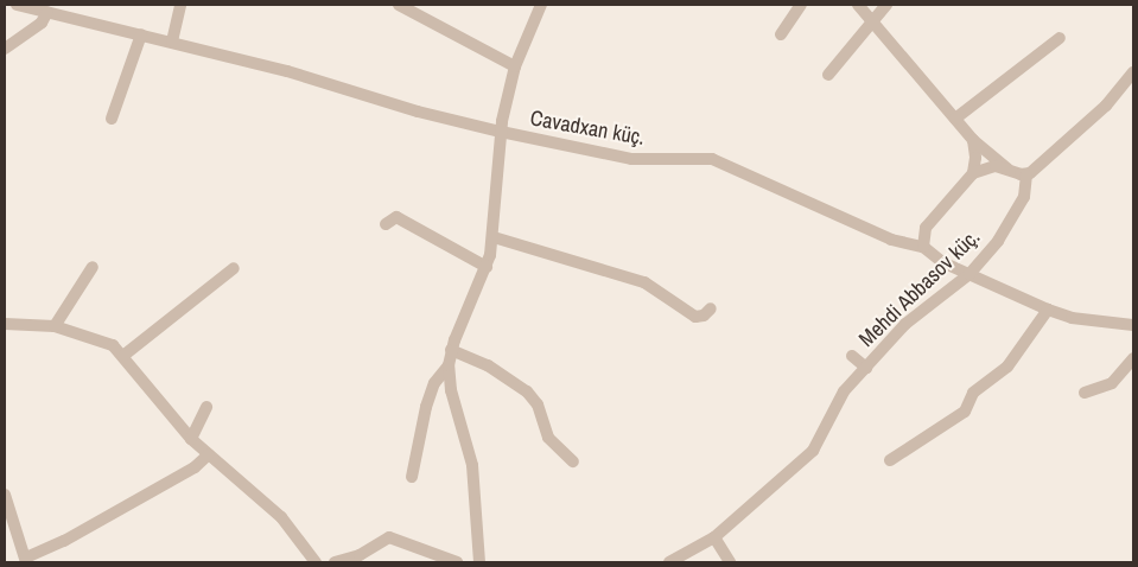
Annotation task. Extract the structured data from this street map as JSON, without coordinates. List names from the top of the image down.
{
  "streets": {
    "street": ["Cavadxan küç.", "Mehdi Abbasov küç."]
  },
  "crossings": [
    ["Cavadxan küç.", "Mehdi Abbasov küç."]
  ]
}
